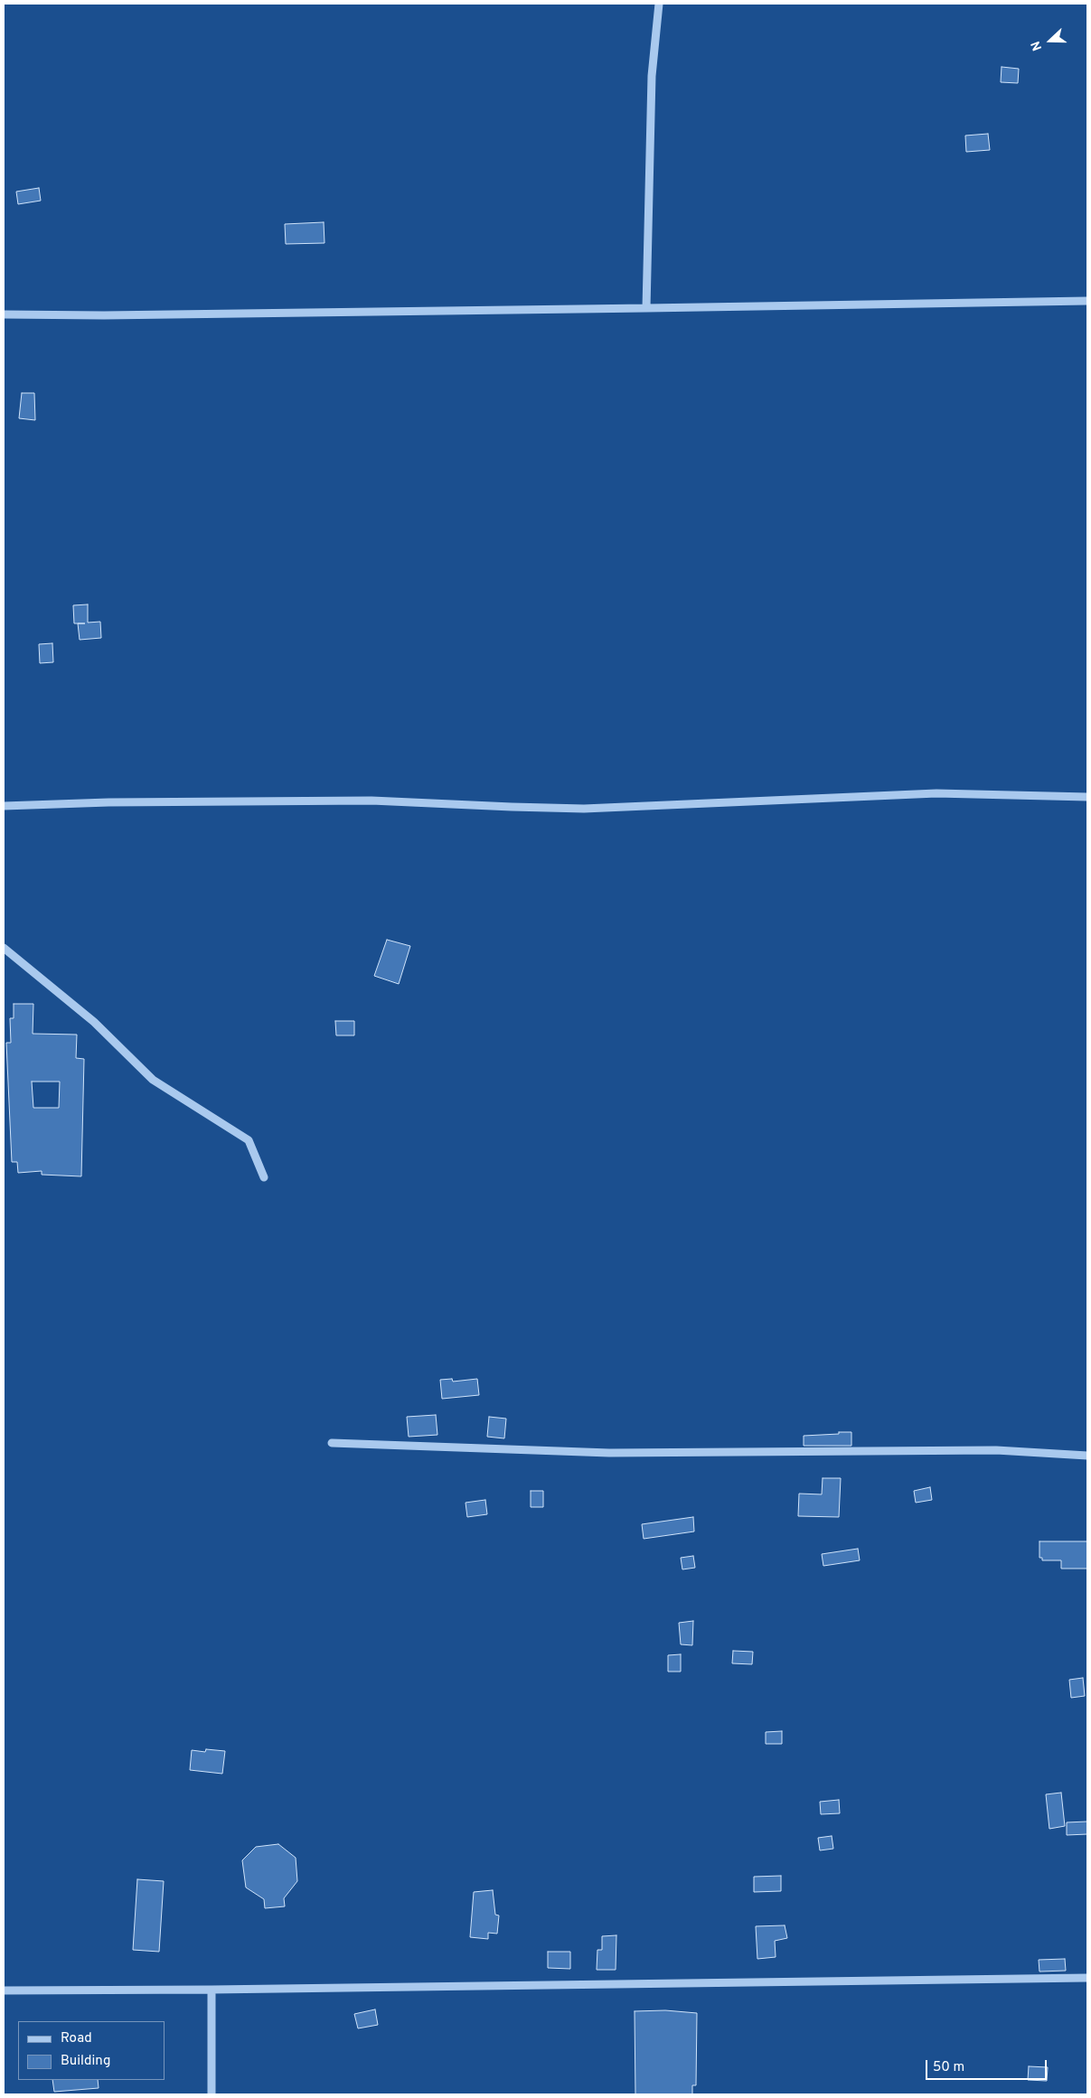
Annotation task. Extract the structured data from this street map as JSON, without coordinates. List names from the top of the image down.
{
  "legend": ["Road", "Building"],
  "scale_bar": "50 m",
  "north": "left"
}
